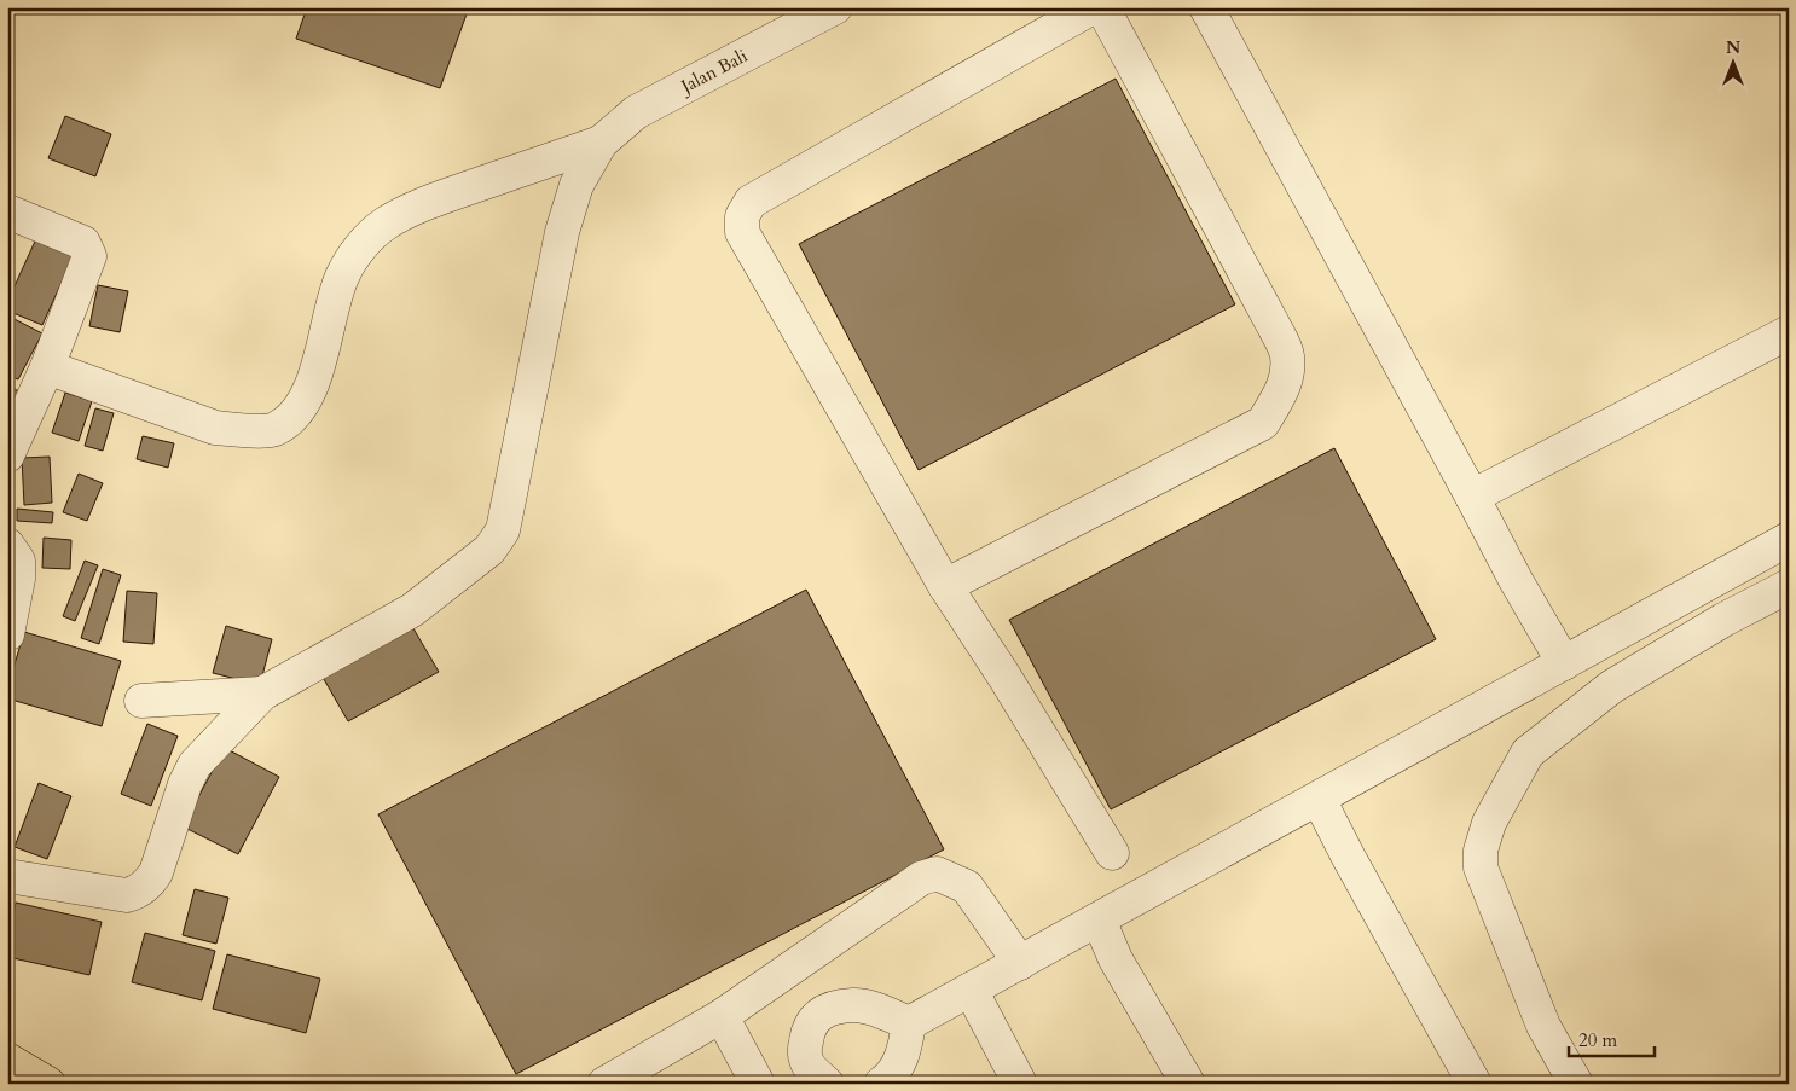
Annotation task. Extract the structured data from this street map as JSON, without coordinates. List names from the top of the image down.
{
  "streets": {
    "street": ["Jalan Bali"]
  },
  "scale_bar": "20 m",
  "north": "top"
}
